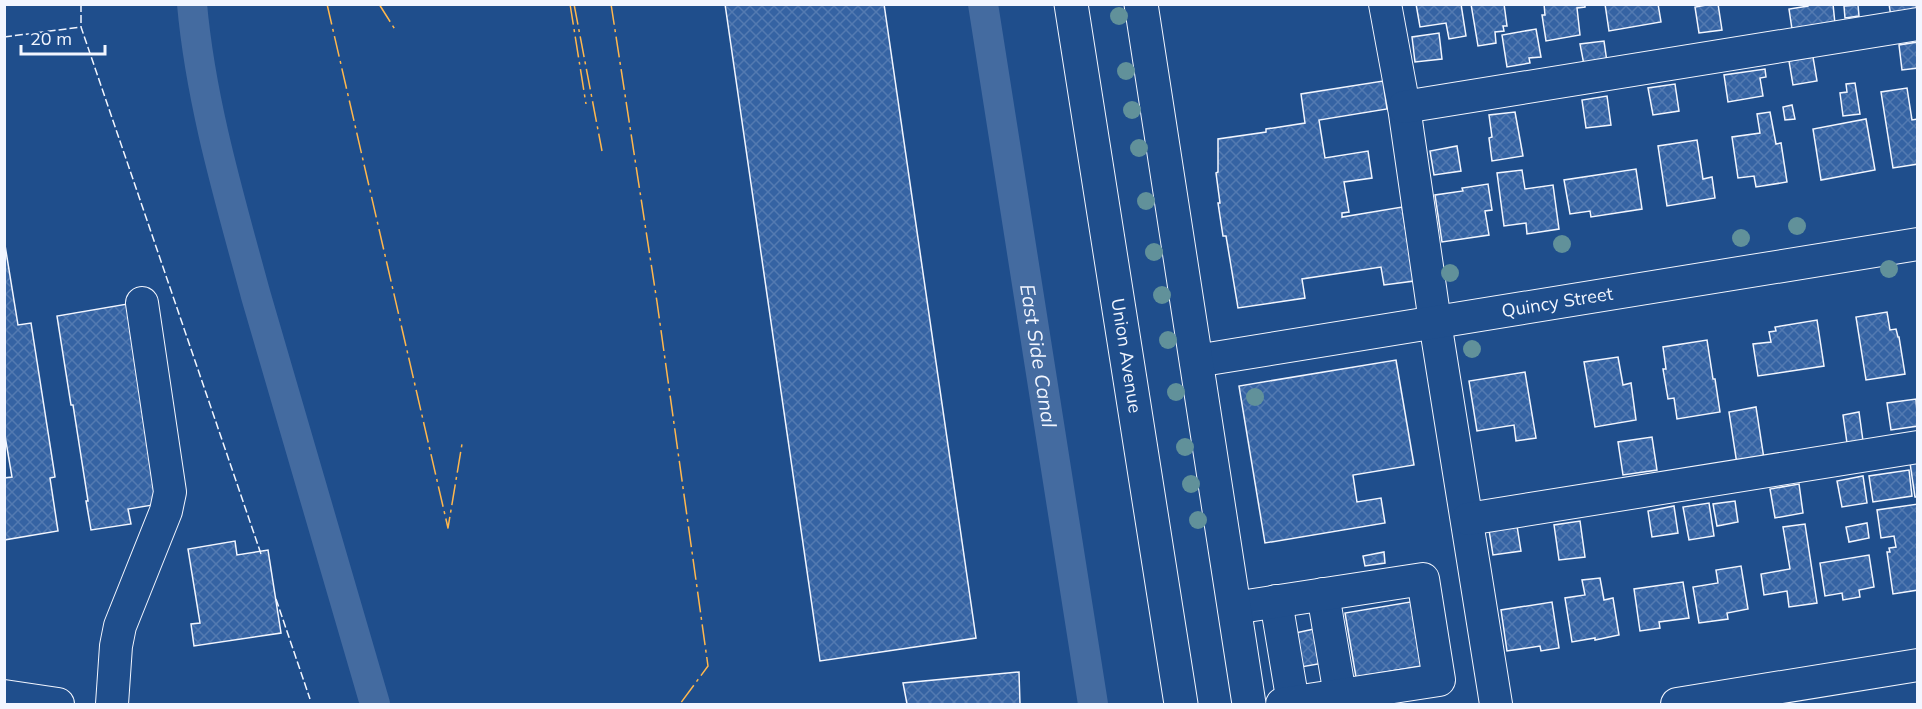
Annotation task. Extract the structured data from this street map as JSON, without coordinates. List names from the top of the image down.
{
  "streets": {
    "main road": ["Union Avenue"],
    "street": ["Quincy Street"]
  },
  "water": ["East Side Canal"],
  "scale_bar": "20 m"
}
